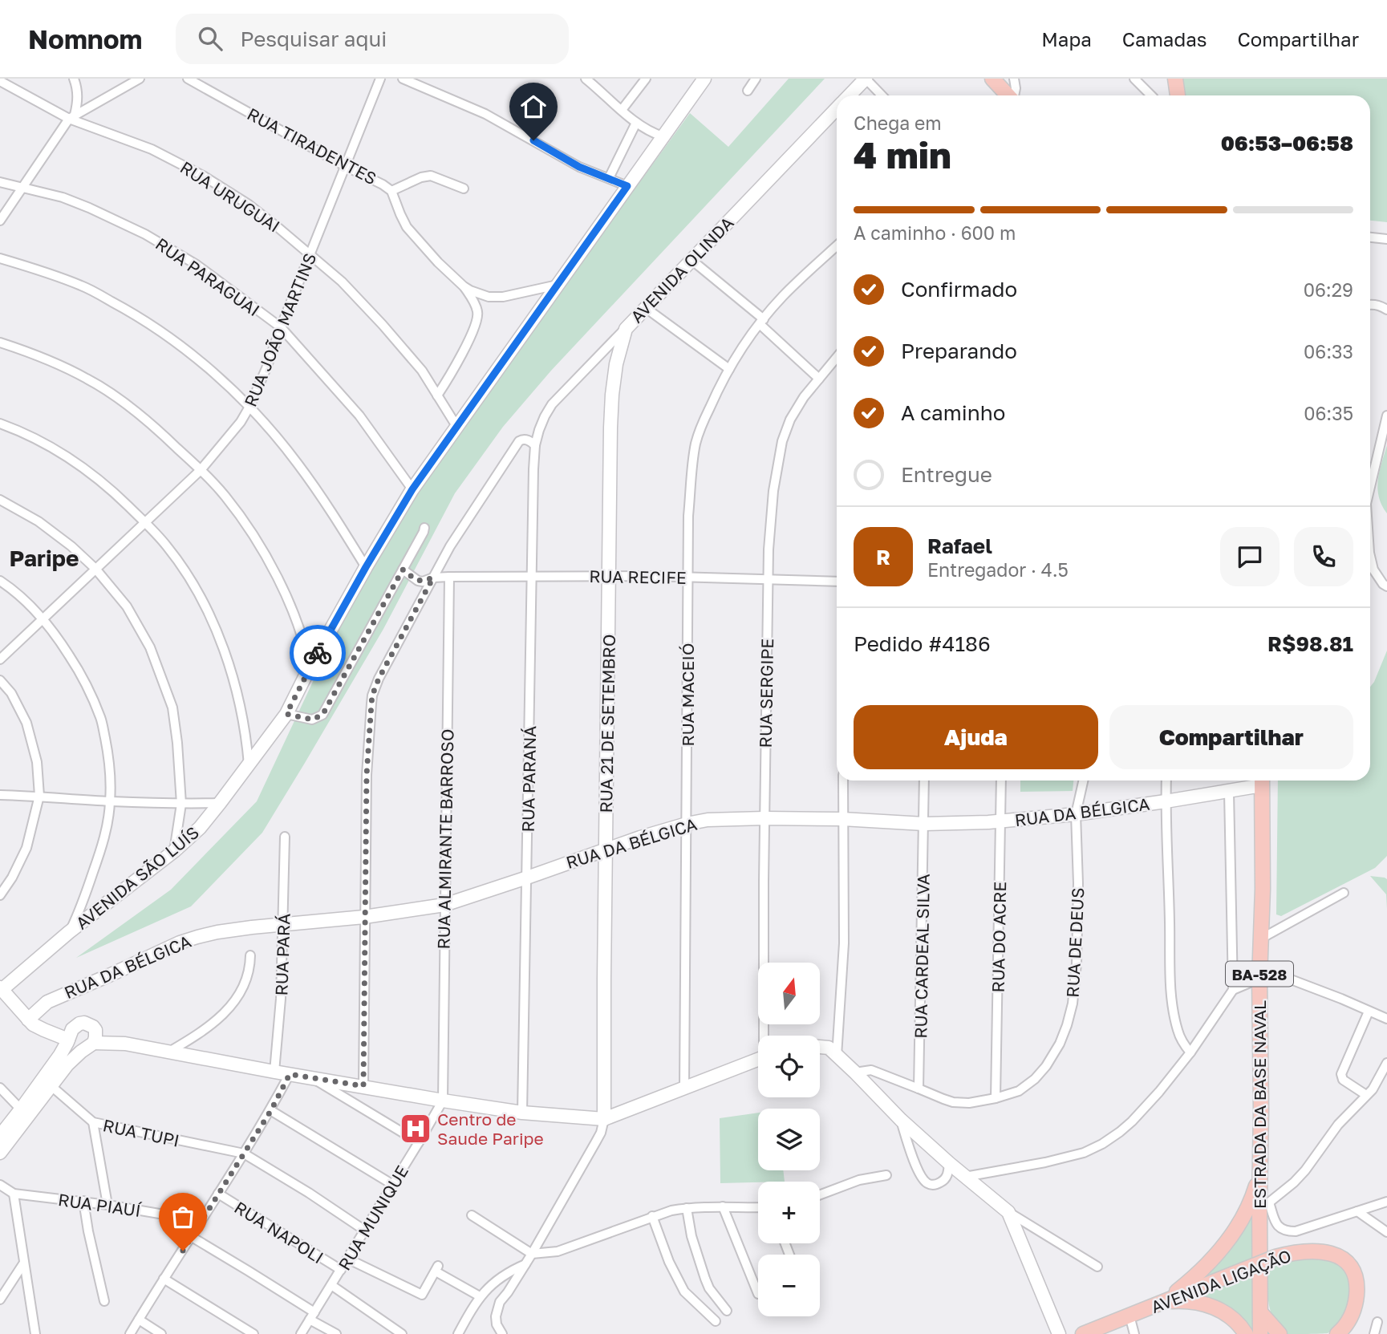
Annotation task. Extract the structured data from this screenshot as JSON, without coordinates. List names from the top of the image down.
{
  "streets": {
    "main road": [
      "AVENIDA OLINDA",
      "RUA 21 DE SETEMBRO",
      "RUA DA BÉLGICA",
      "AVENIDA SÃO LUÍS",
      "BA-528",
      "ESTRADA DA BASE NAVAL",
      "AVENIDA LIGAÇÃO"
    ],
    "street": [
      "RUA TIRADENTES",
      "RUA URUGUAI",
      "RUA PARAGUAI",
      "RUA JOÃO MARTINS",
      "RUA RECIFE",
      "RUA SERGIPE",
      "RUA MACEIÓ",
      "RUA PARANÁ",
      "RUA ALMIRANTE BARROSO",
      "RUA DO ACRE",
      "RUA DE DEUS",
      "RUA PARÁ",
      "RUA CARDEAL SILVA",
      "RUA TUPI",
      "RUA PIAUÍ",
      "RUA MUNIQUE",
      "RUA NAPOLI"
    ]
  },
  "crossings": [
    ["RUA TIRADENTES", "RUA JOÃO MARTINS"],
    ["RUA TIRADENTES", "AVENIDA SÃO LUÍS"],
    ["RUA URUGUAI", "RUA JOÃO MARTINS"],
    ["RUA URUGUAI", "AVENIDA SÃO LUÍS"],
    ["AVENIDA OLINDA", "RUA 21 DE SETEMBRO"],
    ["AVENIDA OLINDA", "RUA PARANÁ"],
    ["RUA PARAGUAI", "RUA JOÃO MARTINS"],
    ["RUA PARAGUAI", "AVENIDA SÃO LUÍS"],
    ["RUA RECIFE", "RUA SERGIPE"],
    ["RUA RECIFE", "RUA MACEIÓ"],
    ["RUA RECIFE", "RUA 21 DE SETEMBRO"],
    ["RUA RECIFE", "RUA PARANÁ"],
    ["RUA RECIFE", "RUA ALMIRANTE BARROSO"],
    ["RUA SERGIPE", "RUA DA BÉLGICA"],
    ["RUA MACEIÓ", "RUA DA BÉLGICA"],
    ["RUA 21 DE SETEMBRO", "RUA DA BÉLGICA"],
    ["RUA PARANÁ", "RUA DA BÉLGICA"],
    ["RUA DA BÉLGICA", "RUA ALMIRANTE BARROSO"],
    ["RUA DA BÉLGICA", "RUA DO ACRE"],
    ["RUA DA BÉLGICA", "RUA DE DEUS"],
    ["RUA DA BÉLGICA", "RUA PARÁ"],
    ["RUA DA BÉLGICA", "RUA CARDEAL SILVA"],
    ["RUA ALMIRANTE BARROSO", "RUA MUNIQUE"],
    ["RUA DO ACRE", "RUA DE DEUS"],
    ["RUA DE DEUS", "RUA CARDEAL SILVA"],
    ["RUA TUPI", "RUA MUNIQUE"],
    ["RUA MUNIQUE", "RUA NAPOLI"]
  ],
  "districts": ["Paripe"],
  "places": {
    "hospital": ["Centro de Saude Paripe"]
  },
  "north": "top",
  "page": {
    "header": "Nomnom",
    "search": "Pesquisar aqui",
    "nav": ["Mapa", "Camadas", "Compartilhar"],
    "heading": ["4 min", "Chega em", "06:53–06:58"],
    "panel": [
      "Rafael",
      "Entregador · 4.5",
      "Pedido #4186",
      "R$98.81"
    ],
    "bar": "A caminho · 600 m",
    "list": [
      ["Confirmado", "06:29"],
      ["Preparando", "06:33"],
      ["A caminho", "06:35"],
      "Entregue"
    ],
    "round": "R",
    "buttons": ["Ajuda", "Compartilhar"],
    "map_buttons": ["+", "−"]
  }
}
